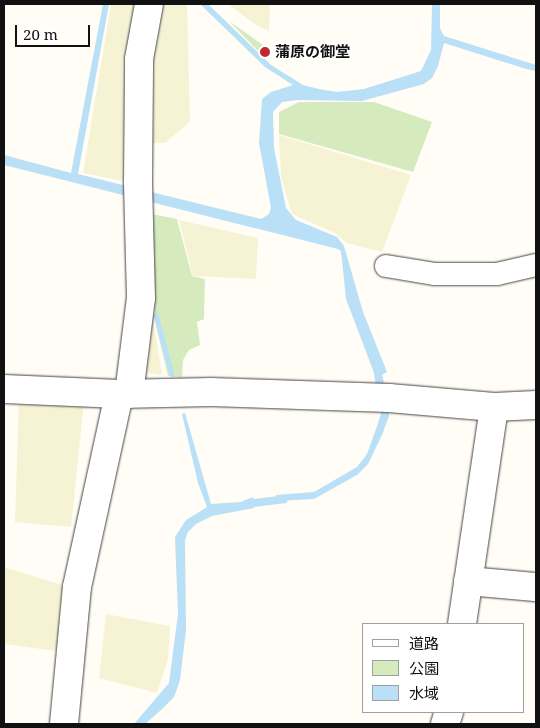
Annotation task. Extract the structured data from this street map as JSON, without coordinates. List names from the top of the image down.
{
  "places": ["蒲原の御堂"],
  "legend": ["道路", "公園", "水域"],
  "scale_bar": "20 m"
}
